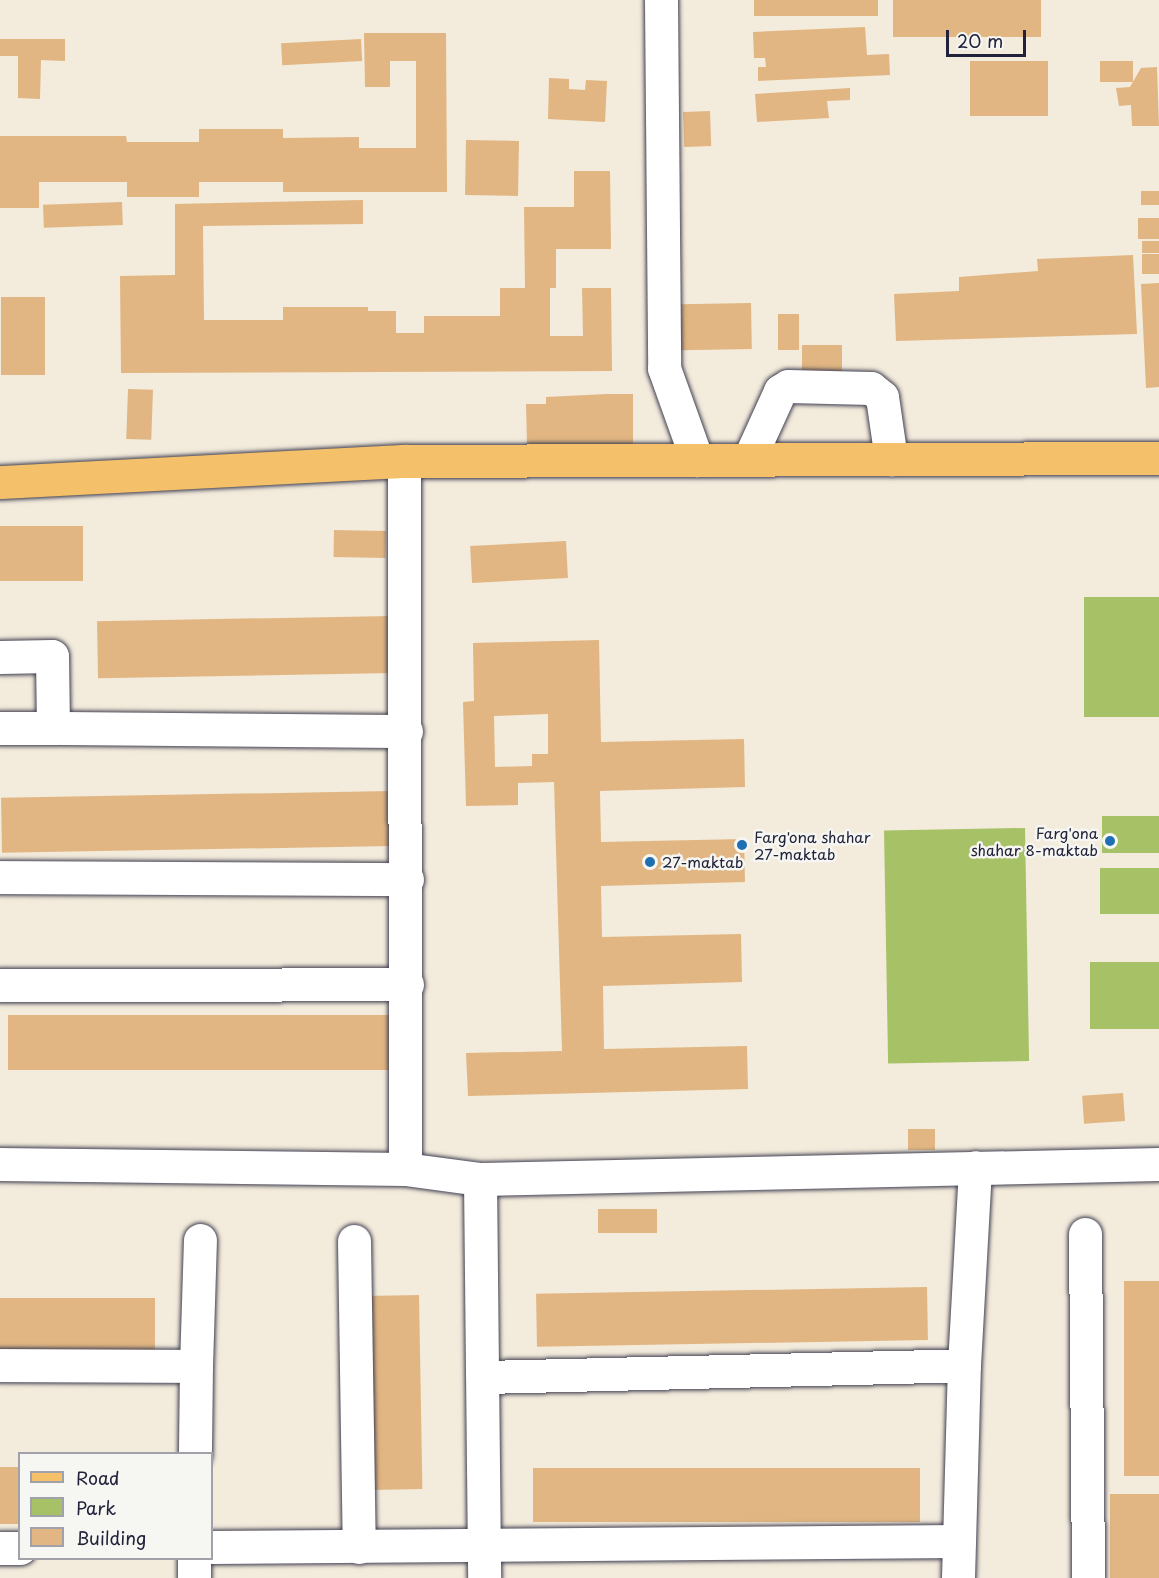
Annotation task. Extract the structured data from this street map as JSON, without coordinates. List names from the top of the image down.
{
  "places": ["Farg'ona shahar 8-maktab", "Farg'ona shahar 27-maktab", "27-maktab"],
  "legend": ["Road", "Park", "Building"],
  "scale_bar": "20 m"
}
